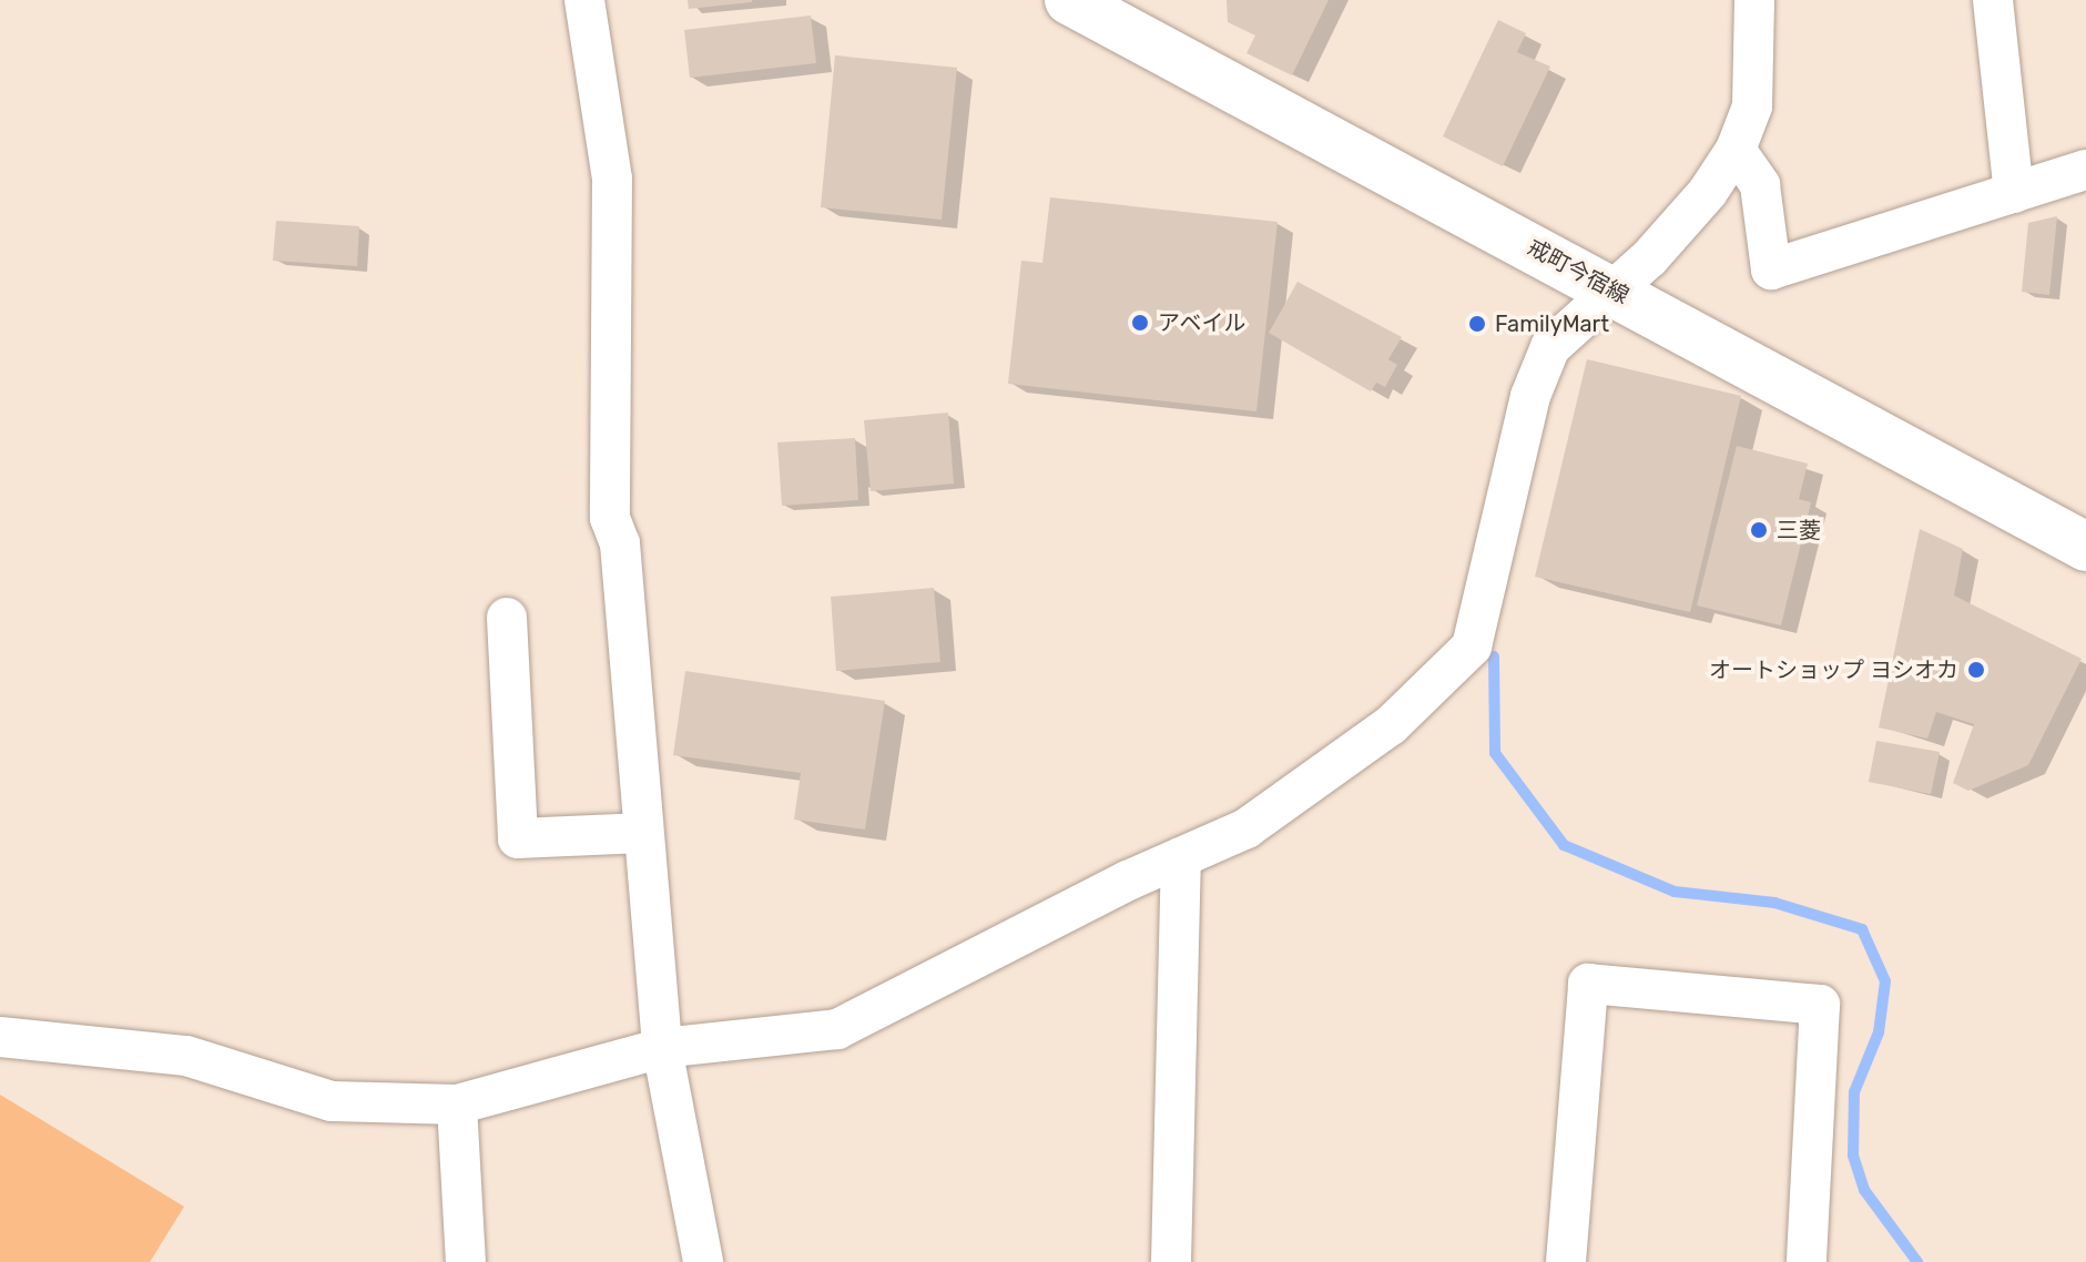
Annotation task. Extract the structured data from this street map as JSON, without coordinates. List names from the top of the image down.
{
  "streets": {
    "street": ["戒町今宿線"]
  },
  "places": [
    "アベイル",
    "FamilyMart",
    "三菱",
    "オートショップ ヨシオカ"
  ]
}
